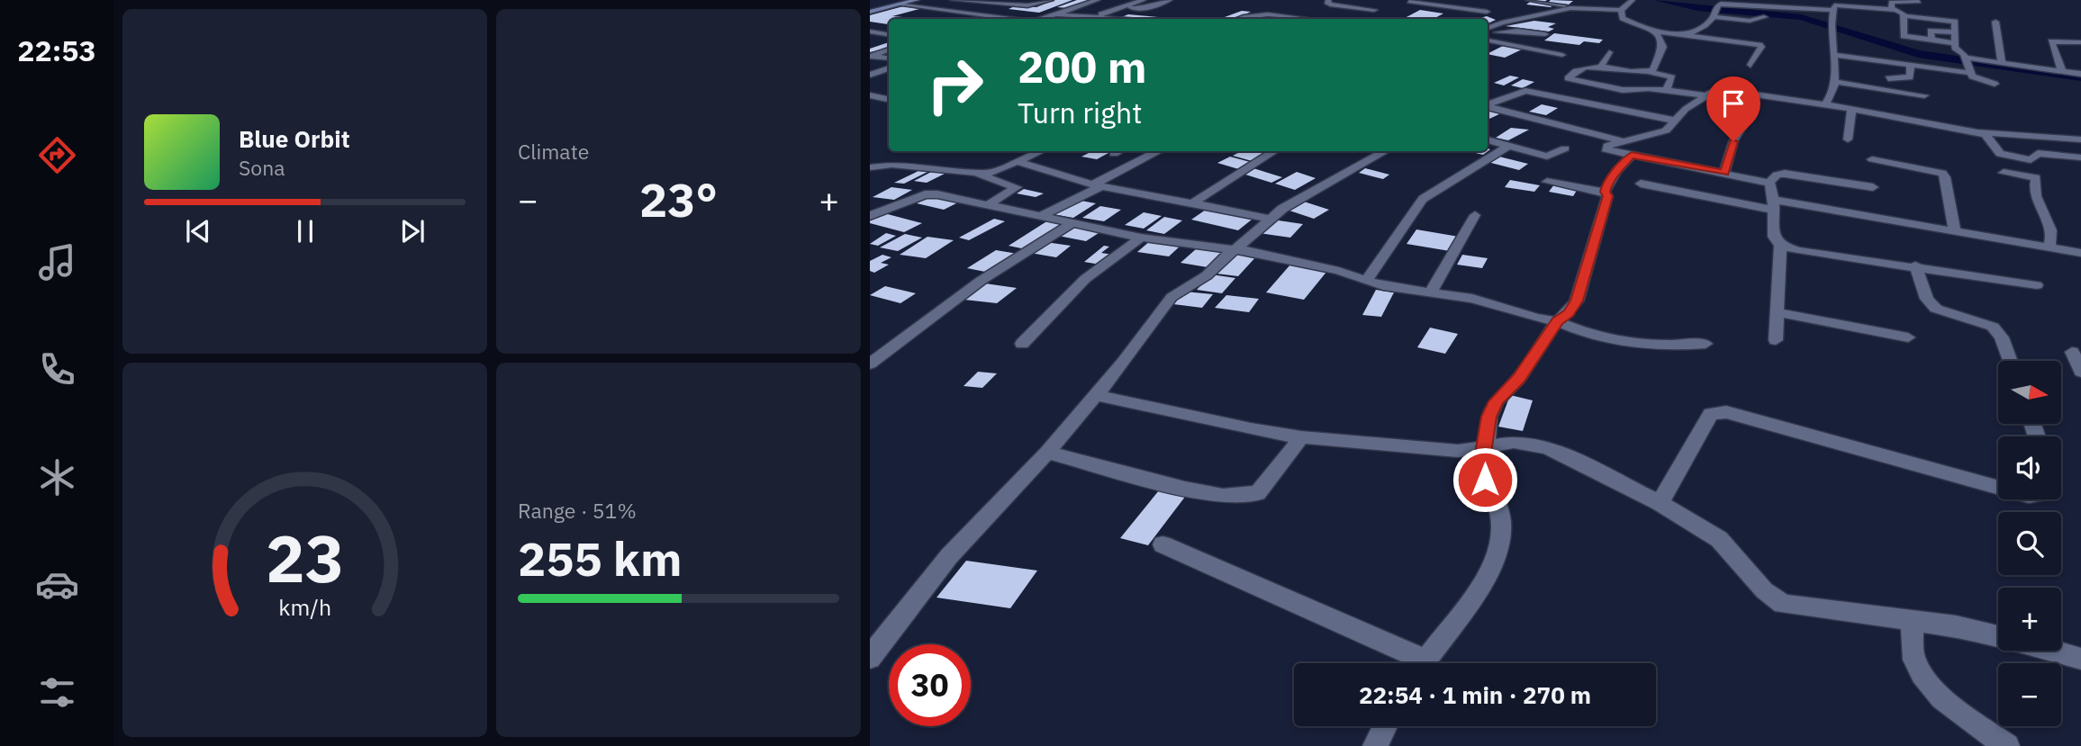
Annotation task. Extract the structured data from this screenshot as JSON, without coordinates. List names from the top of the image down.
{
  "north": "right",
  "page": {
    "tabs": "22:53",
    "tile": [
      "Climate",
      ["Range · 51%", "255 km"]
    ],
    "turn": ["200 m", "Turn right"],
    "song": ["Blue Orbit", "Sona"],
    "heat": ["−", "23°", "+"],
    "map_buttons": ["+", "−"],
    "limit": "30",
    "trip": "22:54 · 1 min · 270 m",
    "gauge": ["23", "km/h"]
  }
}
